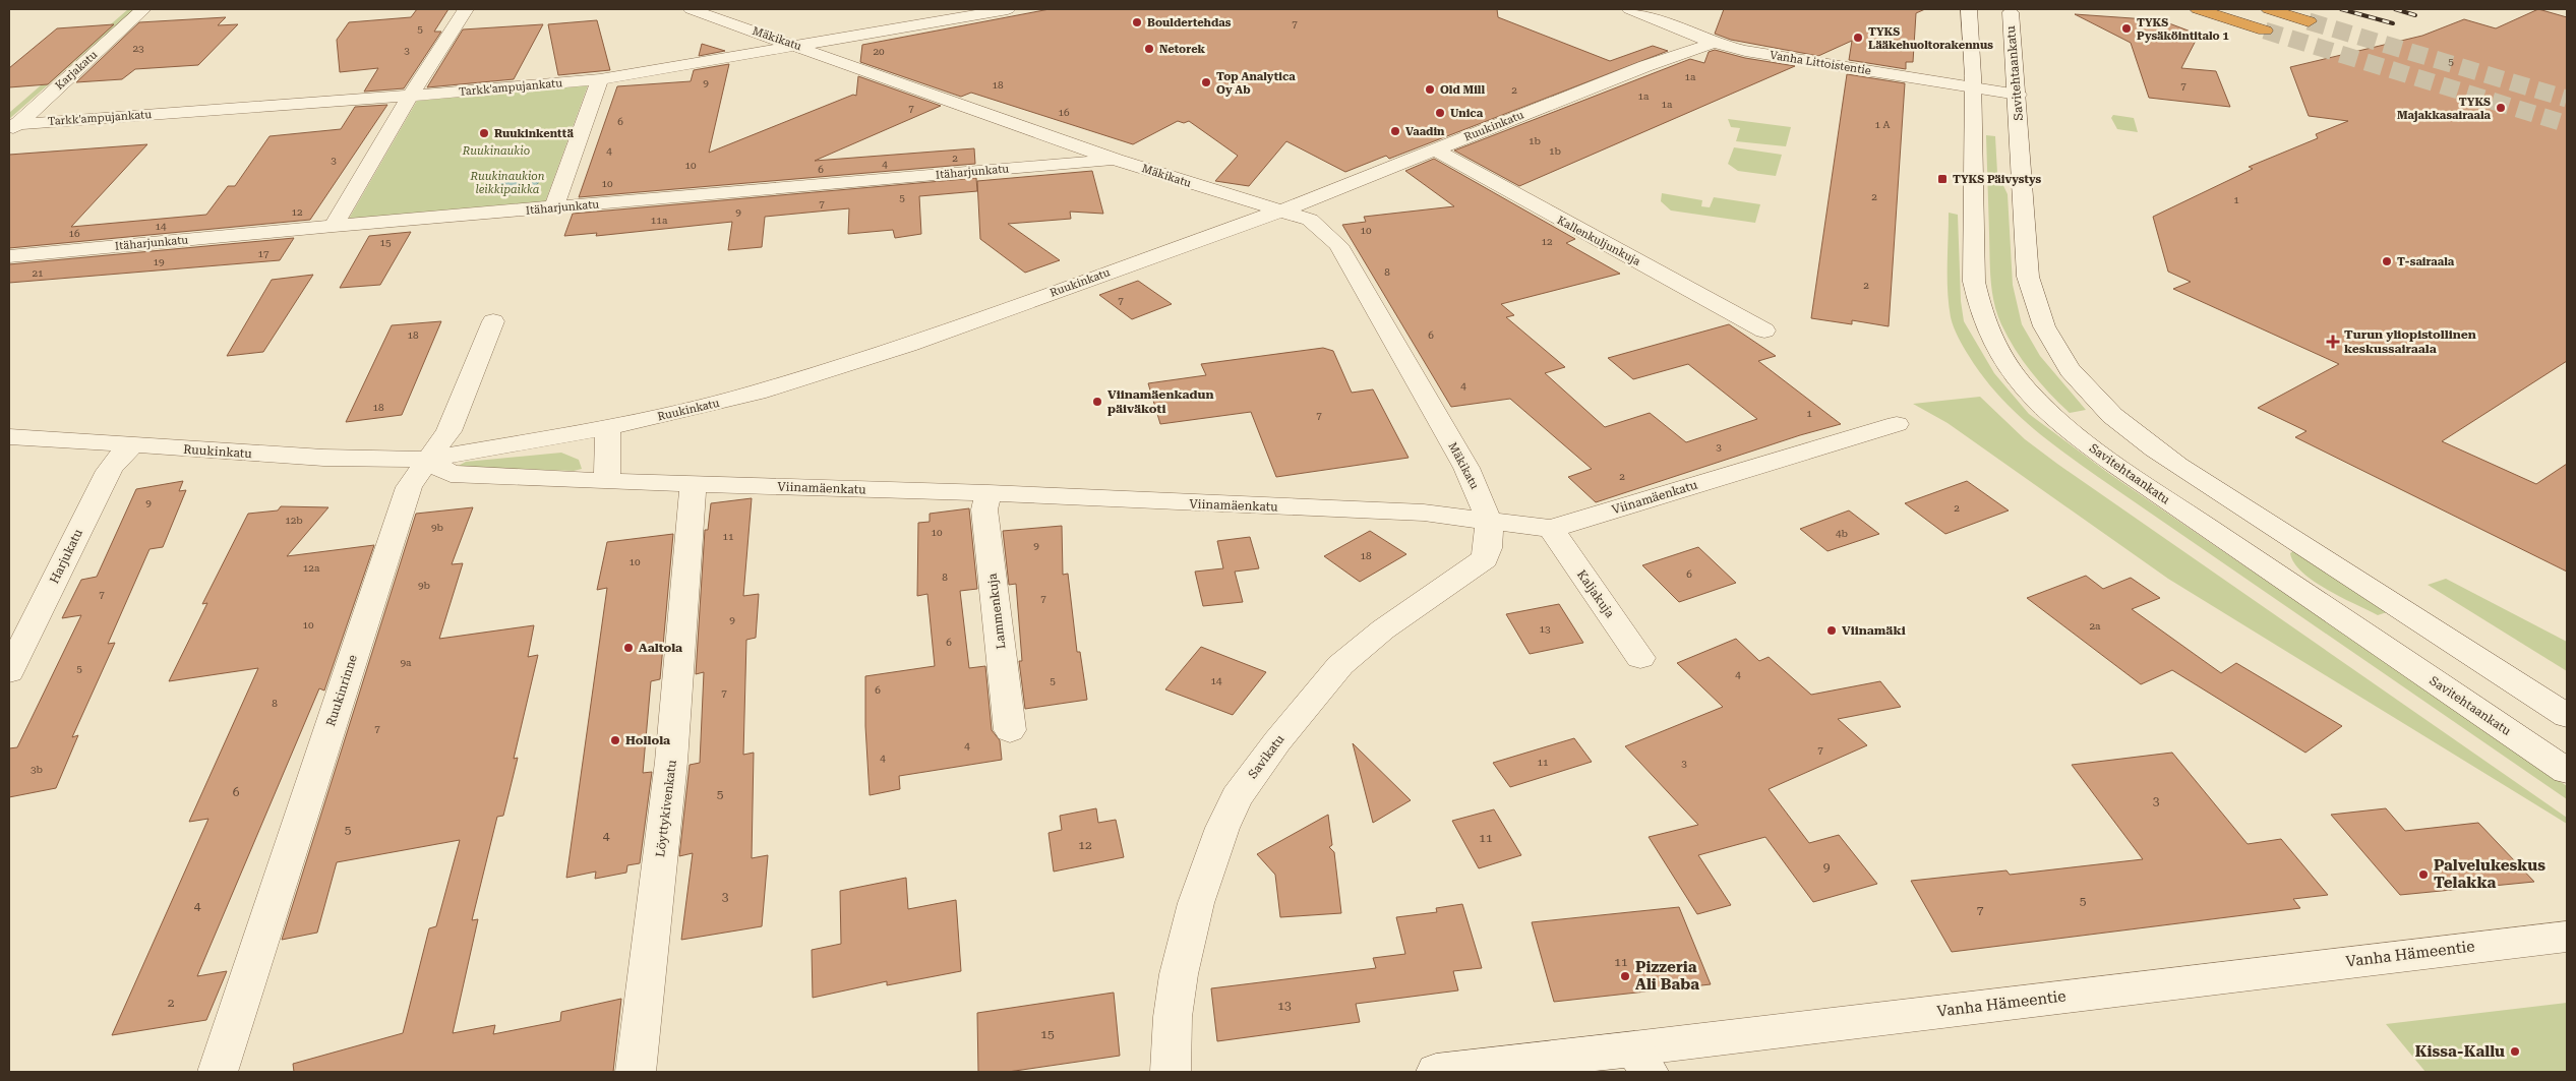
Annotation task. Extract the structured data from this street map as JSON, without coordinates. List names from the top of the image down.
{
  "streets": {
    "street": [
      "Mäkikatu",
      "Vanha Littoistentie",
      "Karjakatu",
      "Savitehtaankatu",
      "Tarkk'ampujankatu",
      "Ruukinkatu",
      "Itäharjunkatu",
      "Kallenkuljunkuja",
      "Viinamäenkatu",
      "Harjukatu",
      "Kaljakuja",
      "Lammenkuja",
      "Ruukinrinne",
      "Savikatu",
      "Löyttykivenkatu",
      "Vanha Hämeentie"
    ]
  },
  "crossings": [
    ["Mäkikatu", "Tarkk'ampujankatu"],
    ["Mäkikatu", "Ruukinkatu"],
    ["Mäkikatu", "Itäharjunkatu"],
    ["Mäkikatu", "Viinamäenkatu"],
    ["Mäkikatu", "Savikatu"],
    ["Vanha Littoistentie", "Savitehtaankatu"],
    ["Vanha Littoistentie", "Ruukinkatu"],
    ["Karjakatu", "Tarkk'ampujankatu"],
    ["Ruukinkatu", "Kallenkuljunkuja"],
    ["Ruukinkatu", "Harjukatu"],
    ["Ruukinkatu", "Ruukinrinne"],
    ["Viinamäenkatu", "Kaljakuja"],
    ["Viinamäenkatu", "Lammenkuja"],
    ["Viinamäenkatu", "Savikatu"],
    ["Viinamäenkatu", "Löyttykivenkatu"]
  ],
  "parks": ["Ruukinaukio", "Ruukinaukion leikkipaikka"],
  "places": {
    "other": [
      "Bouldertehdas",
      "TYKS Pysäköintitalo 1",
      "TYKS Lääkehuoltorakennus",
      "Netorek",
      "Top Analytica Oy Ab",
      "Old Mill",
      "TYKS Majakkasairaala",
      "Unica",
      "Vaadin",
      "Ruukinkenttä",
      "T-sairaala",
      "Viinamäenkadun päiväkoti",
      "Viinamäki",
      "Aaltola",
      "Hollola",
      "Palvelukeskus Telakka",
      "Pizzeria Ali Baba",
      "Kissa-Kallu"
    ],
    "transit": ["TYKS Päivystys"],
    "health": ["Turun yliopistollinen keskussairaala"]
  },
  "house_numbers": [
    "7",
    "5",
    "23",
    "3",
    "20",
    "5",
    "1a",
    "9",
    "18",
    "7",
    "2",
    "1a",
    "1a",
    "7",
    "16",
    "6",
    "1 A",
    "1b",
    "4",
    "1b",
    "2",
    "3",
    "4",
    "10",
    "6",
    "10",
    "2",
    "5",
    "1",
    "7",
    "12",
    "9",
    "11a",
    "14",
    "10",
    "16",
    "12",
    "15",
    "17",
    "19",
    "8",
    "21",
    "2",
    "7",
    "18",
    "6",
    "4",
    "18",
    "1",
    "7",
    "3",
    "2",
    "9",
    "2",
    "12b",
    "9b",
    "10",
    "4b",
    "11",
    "9",
    "18",
    "10",
    "12a",
    "6",
    "8",
    "9b",
    "7",
    "7",
    "9",
    "10",
    "2a",
    "13",
    "6",
    "9a",
    "5",
    "4",
    "5",
    "14",
    "6",
    "7",
    "8",
    "7",
    "4",
    "7",
    "4",
    "11",
    "3",
    "3b",
    "6",
    "5",
    "3",
    "5",
    "4",
    "11",
    "12",
    "9",
    "3",
    "5",
    "4",
    "7",
    "11",
    "2",
    "13",
    "15"
  ]
}
